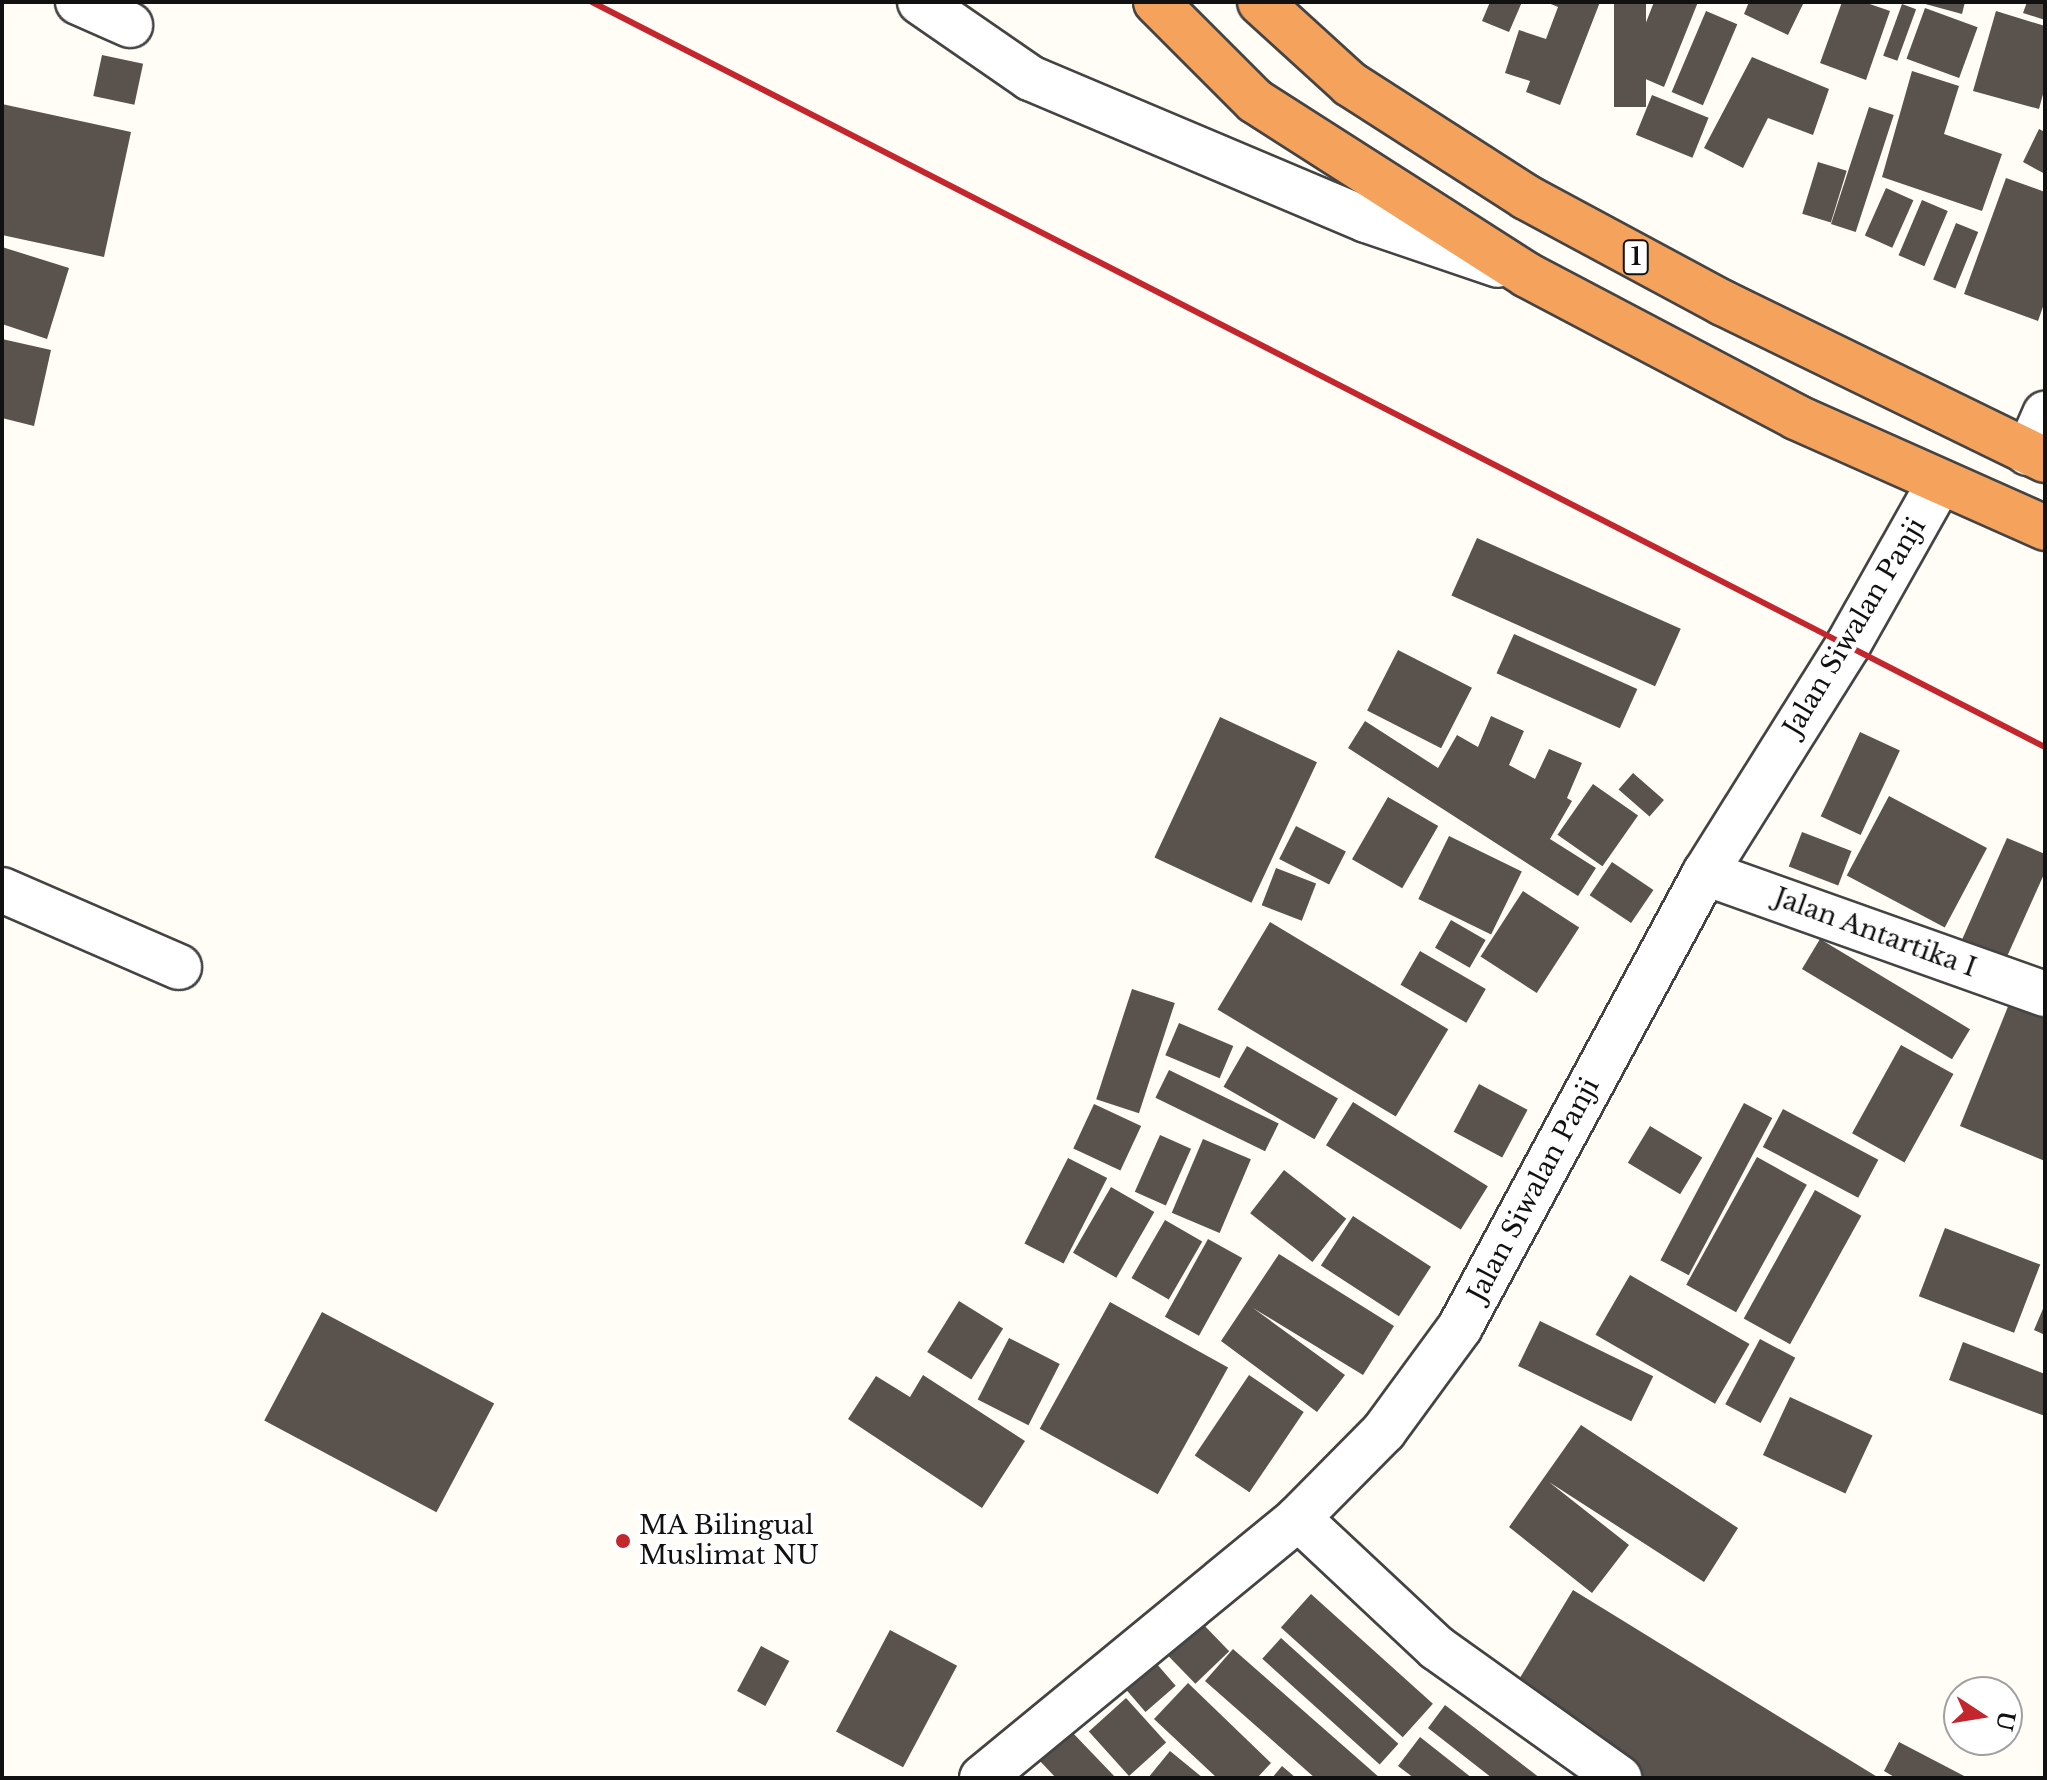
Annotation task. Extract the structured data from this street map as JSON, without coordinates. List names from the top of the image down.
{
  "streets": {
    "highway": ["1"],
    "street": ["Jalan Siwalan Panji", "Jalan Antartika I"]
  },
  "crossings": [
    ["Jalan Siwalan Panji", "Jalan Antartika I"]
  ],
  "places": ["MA Bilingual Muslimat NU"],
  "north": "right"
}
